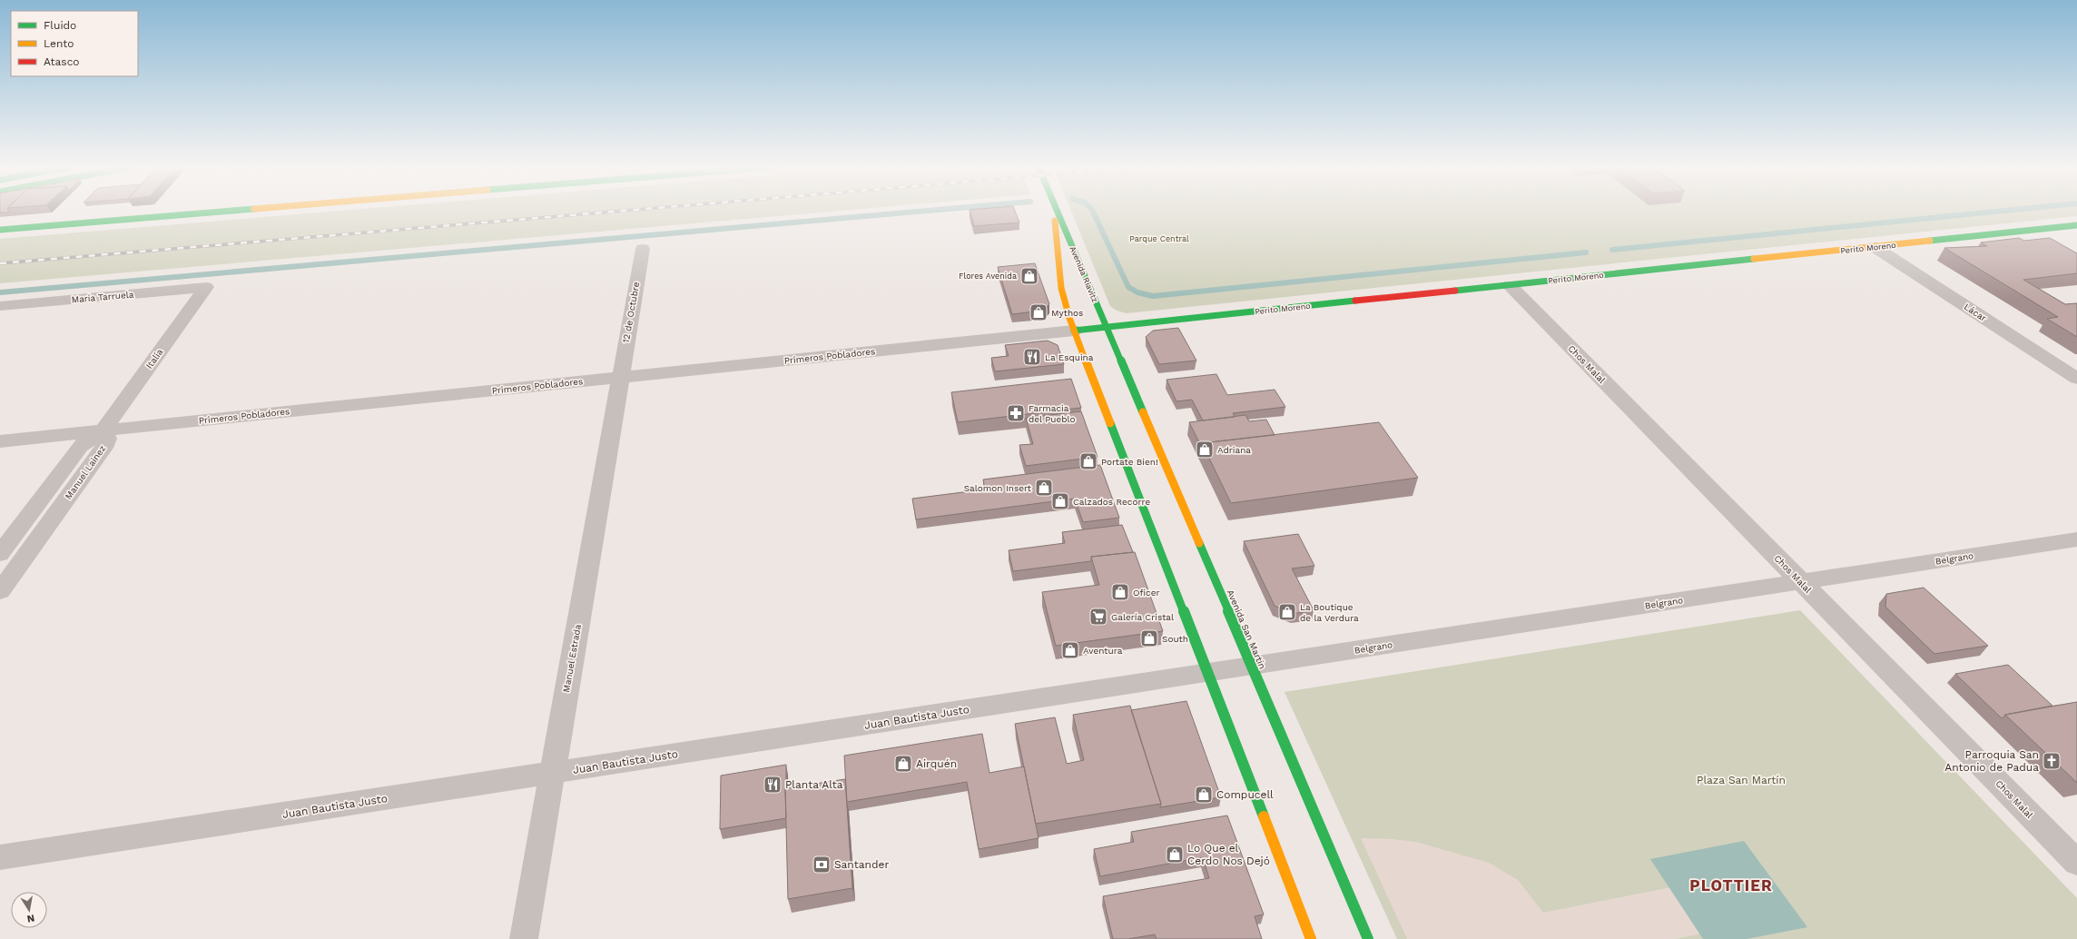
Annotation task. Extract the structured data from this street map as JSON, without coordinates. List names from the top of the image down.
{
  "streets": {
    "main road": ["Perito Moreno", "Avenida Riavitz", "Avenida San Martín"],
    "street": [
      "María Tarruela",
      "12 de Octubre",
      "Lácar",
      "Primeros Pobladores",
      "Italia",
      "Chos Malal",
      "Manuel Lainez",
      "Belgrano",
      "Manuel Estrada",
      "Juan Bautista Justo"
    ]
  },
  "crossings": [
    ["Perito Moreno", "Avenida Riavitz"],
    ["Perito Moreno", "Lácar"],
    ["Perito Moreno", "Primeros Pobladores"],
    ["Perito Moreno", "Chos Malal"],
    ["Perito Moreno", "Avenida San Martín"],
    ["Avenida Riavitz", "Primeros Pobladores"],
    ["Avenida Riavitz", "Avenida San Martín"],
    ["María Tarruela", "Italia"],
    ["12 de Octubre", "Primeros Pobladores"],
    ["12 de Octubre", "Manuel Estrada"],
    ["Primeros Pobladores", "Italia"],
    ["Primeros Pobladores", "Manuel Lainez"],
    ["Primeros Pobladores", "Manuel Estrada"],
    ["Italia", "Manuel Lainez"],
    ["Chos Malal", "Belgrano"],
    ["Belgrano", "Avenida San Martín"],
    ["Belgrano", "Juan Bautista Justo"],
    ["Avenida San Martín", "Juan Bautista Justo"],
    ["Manuel Estrada", "Juan Bautista Justo"]
  ],
  "districts": ["PLOTTIER"],
  "parks": ["Parque Central", "Plaza San Martín"],
  "places": {
    "shop": [
      "Flores Avenida",
      "Mythos",
      "Adriana",
      "Portate Bien!",
      "Salomon Insert",
      "Calzados Recorre",
      "Oficer",
      "La Boutique de la Verdura",
      "South",
      "Aventura",
      "Airquén",
      "Compucell",
      "Lo Que el Cerdo Nos Dejó"
    ],
    "restaurant": ["La Esquina", "Planta Alta"],
    "pharmacy": ["Farmacia del Pueblo"],
    "supermarket": ["Galería Cristal"],
    "church": ["Parroquia San Antonio de Padua"],
    "bank": ["Santander"]
  },
  "legend": ["Fluido", "Lento", "Atasco"],
  "north": "bottom"
}
